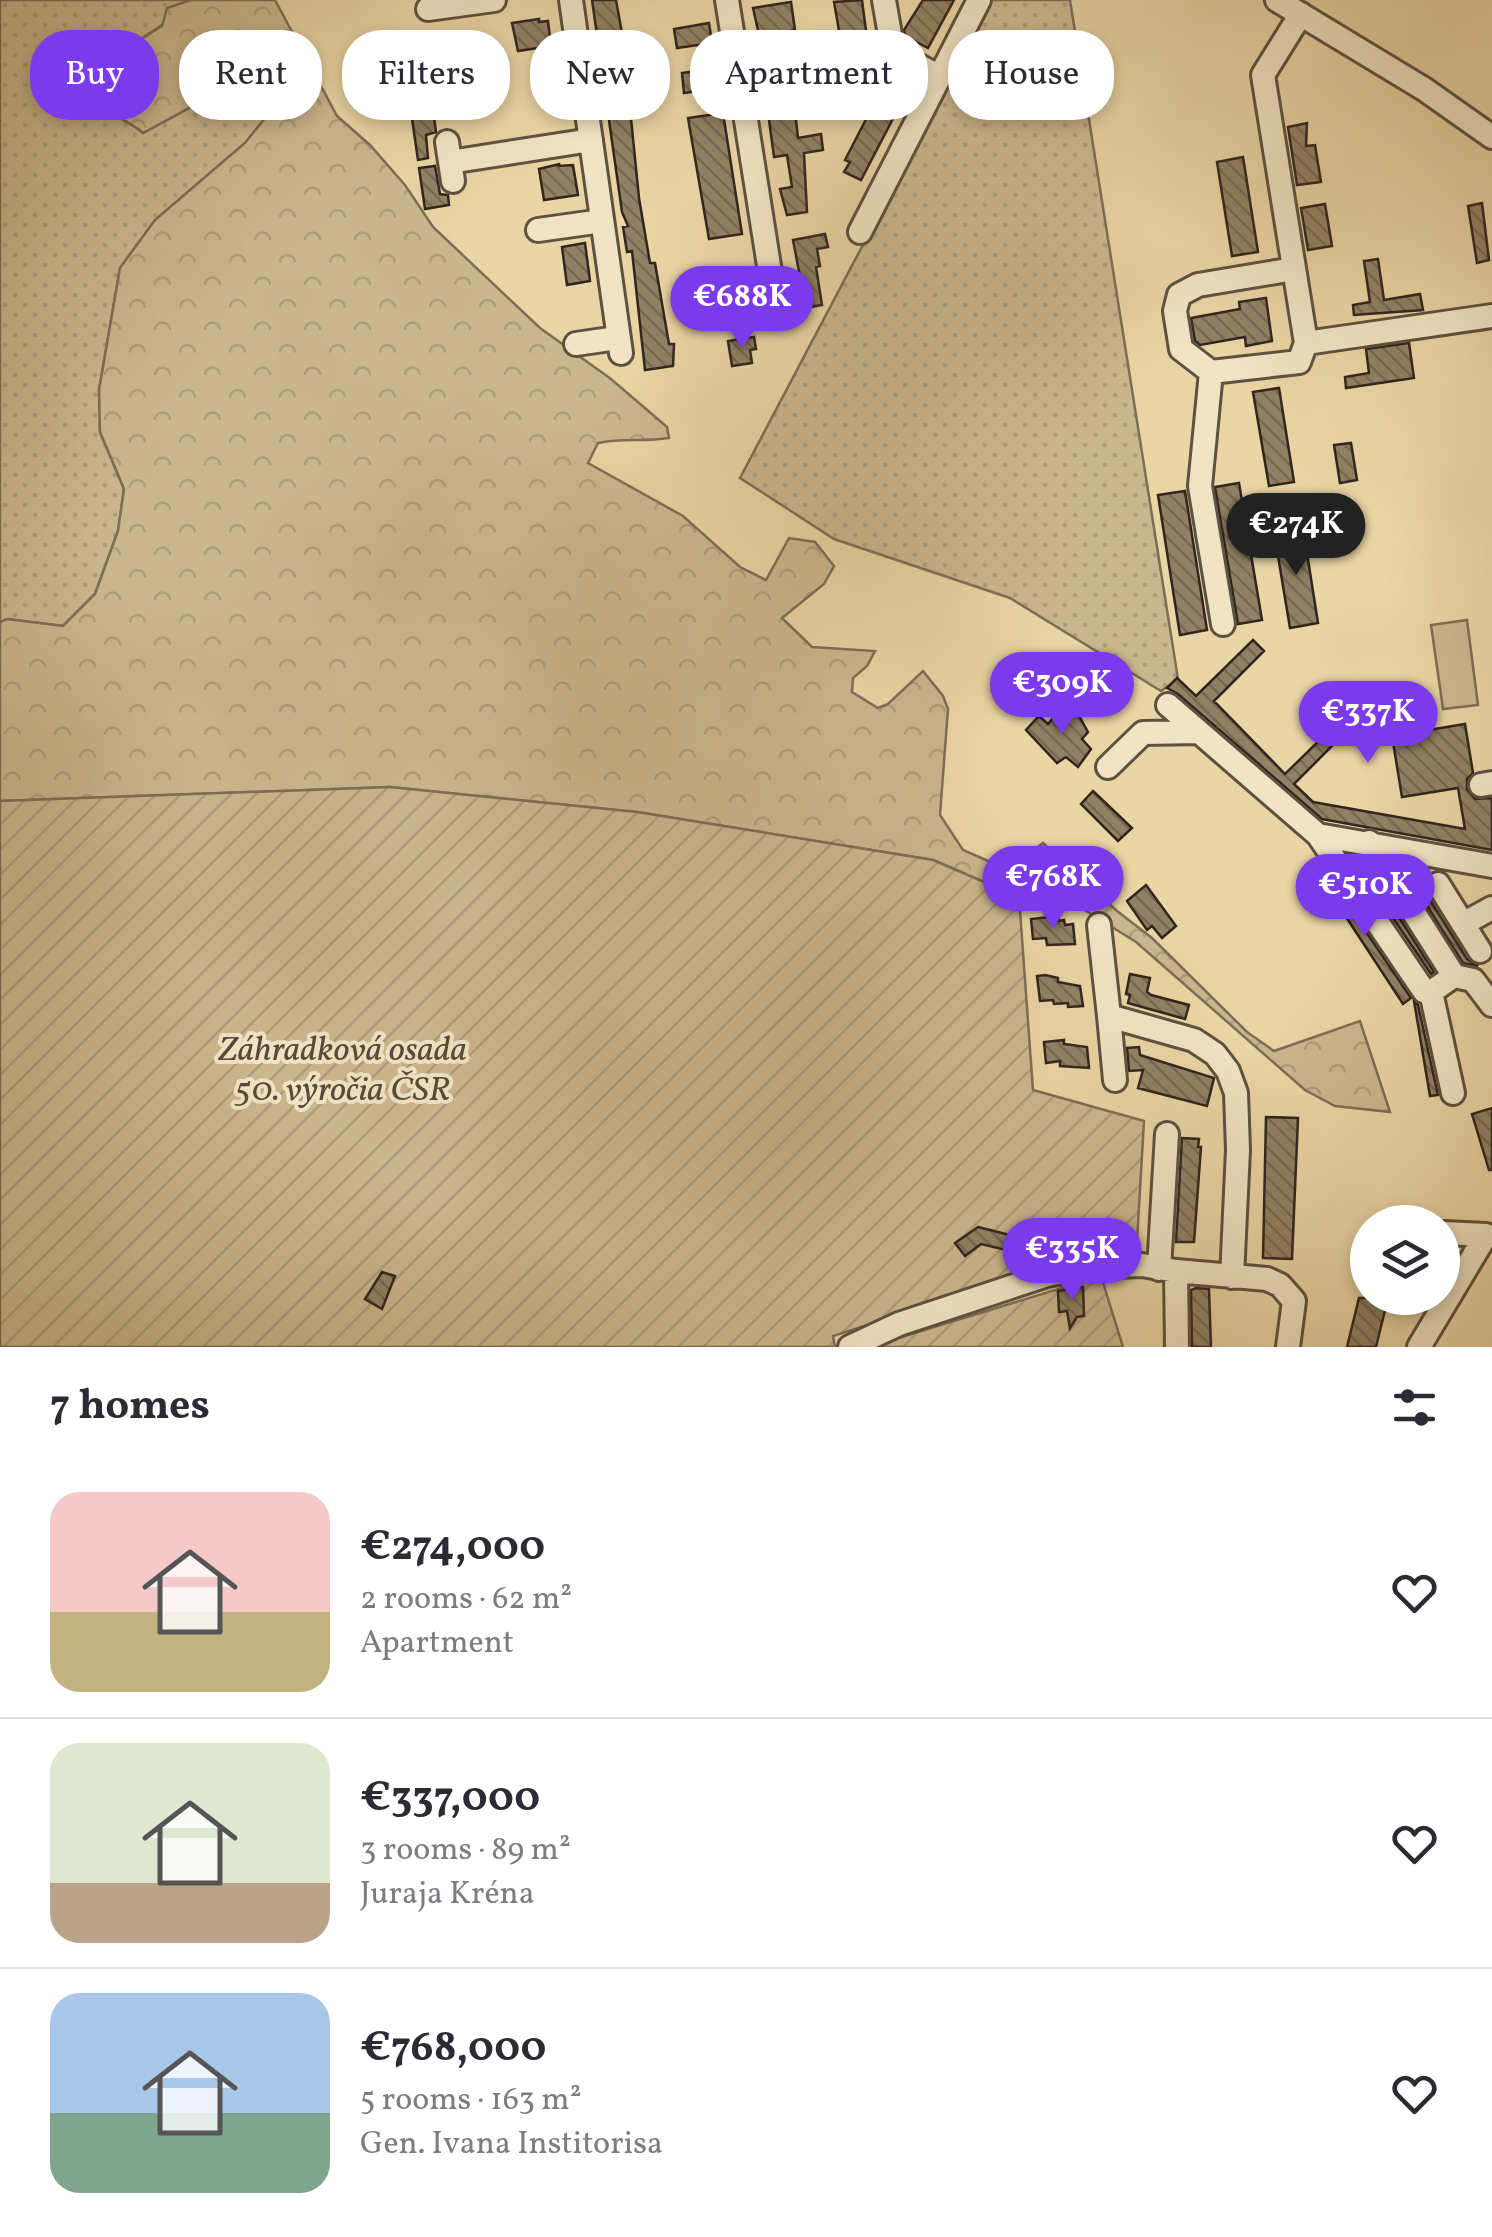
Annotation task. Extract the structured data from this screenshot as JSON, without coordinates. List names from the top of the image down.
{
  "parks": ["Záhradková osada 50. výročia ČSR"],
  "page": {
    "chip": [
      "Buy",
      "Rent",
      "Filters",
      "New",
      "Apartment",
      "House"
    ],
    "price": [
      "€688K",
      "€274K",
      "€309K",
      "€337K",
      "€768K",
      "€510K",
      "€335K"
    ],
    "heading": "7 homes",
    "list": [
      {
        "name": "€274,000",
        "note": "2 rooms · 62 m² · Apartment"
      },
      {
        "name": "€337,000",
        "note": "3 rooms · 89 m² · Juraja Kréna"
      },
      {
        "name": "€768,000",
        "note": "5 rooms · 163 m² · Gen. Ivana Institorisa"
      }
    ]
  }
}
